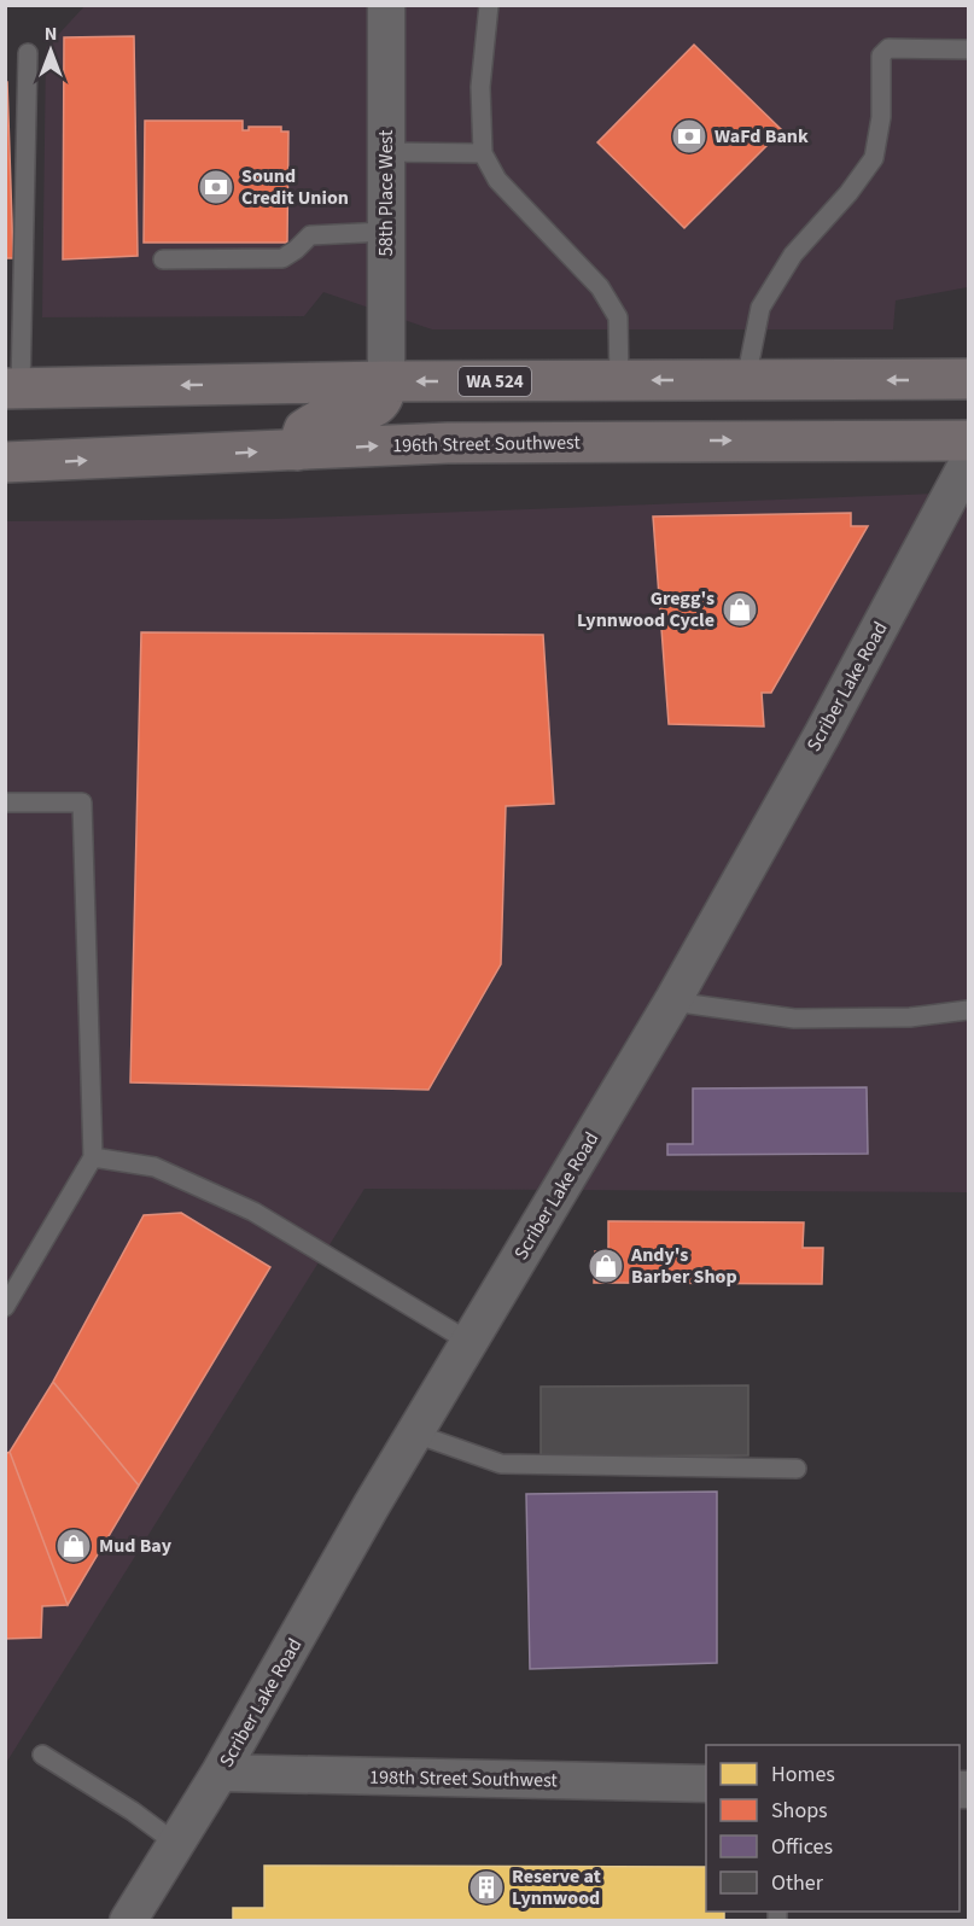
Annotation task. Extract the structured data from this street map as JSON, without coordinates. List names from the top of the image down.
{
  "streets": {
    "main road": ["WA 524", "196th Street Southwest"],
    "street": ["58th Place West", "Scriber Lake Road", "198th Street Southwest"]
  },
  "crossings": [
    ["58th Place West", "WA 524"],
    ["Scriber Lake Road", "198th Street Southwest"]
  ],
  "places": {
    "bank": ["WaFd Bank", "Sound Credit Union"],
    "shop": ["Gregg's Lynnwood Cycle", "Andy's Barber Shop", "Mud Bay"],
    "building": ["Reserve at Lynnwood"]
  },
  "legend": [
    "Homes",
    "Shops",
    "Offices",
    "Other"
  ],
  "north": "top"
}
